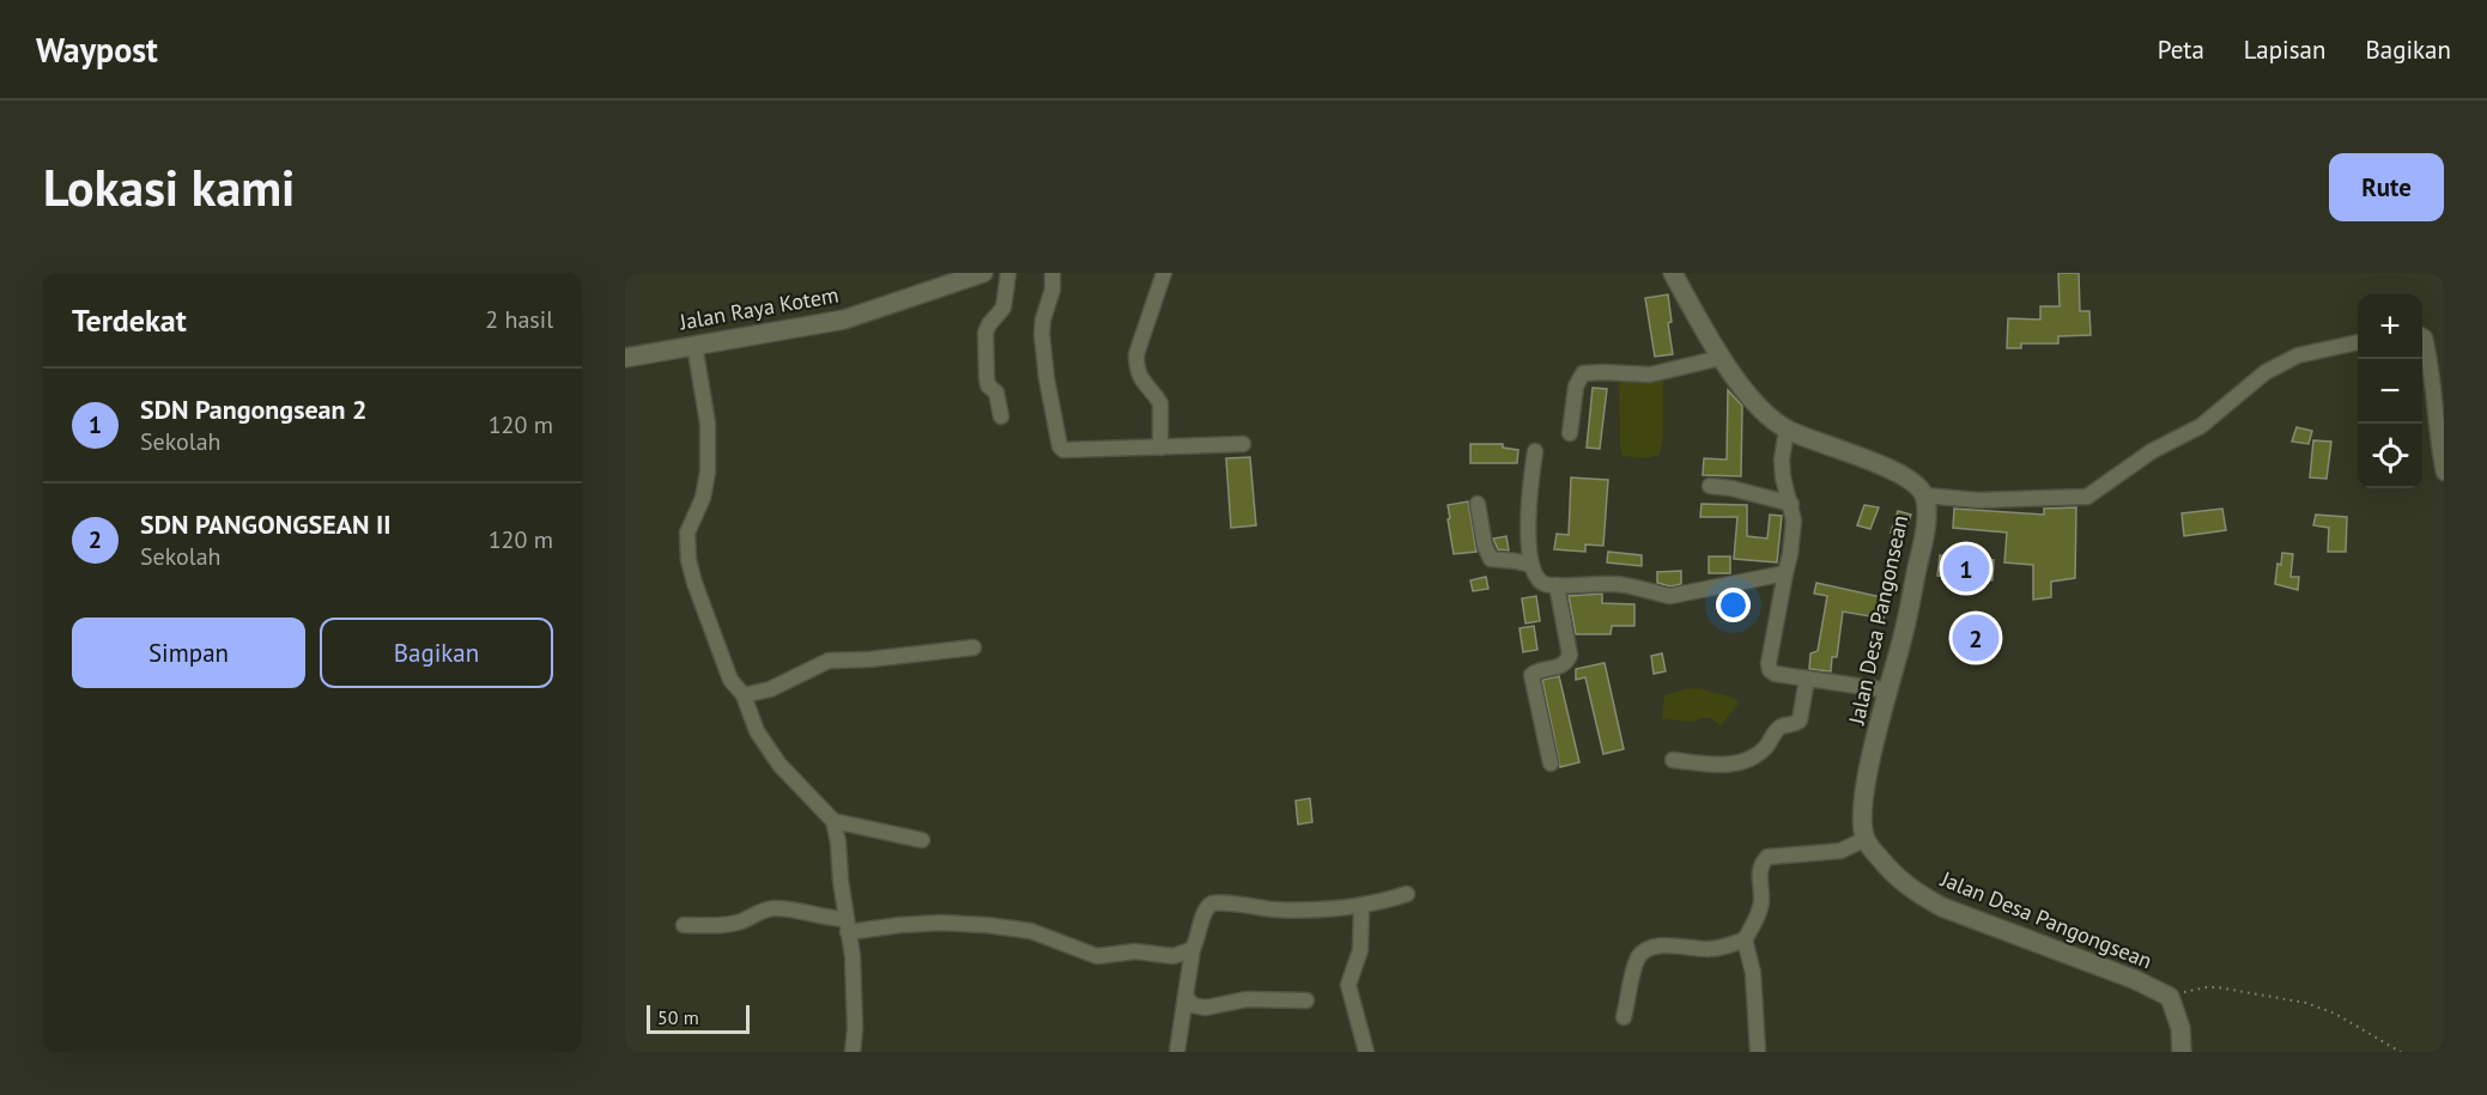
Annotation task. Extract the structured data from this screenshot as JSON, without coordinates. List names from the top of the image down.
{
  "streets": {
    "street": ["Jalan Raya Kotem", "Jalan Desa Pangonsean", "Jalan Desa Pangongsean"]
  },
  "crossings": [
    ["Jalan Desa Pangonsean", "Jalan Desa Pangongsean"]
  ],
  "scale_bar": "50 m",
  "page": {
    "header": "Waypost",
    "nav": ["Peta", "Lapisan", "Bagikan"],
    "buttons": [
      "Rute",
      ["Simpan", "Bagikan"]
    ],
    "title": "Lokasi kami",
    "heading": ["Terdekat", "2 hasil"],
    "map_buttons": ["+", "−"],
    "list": [
      {
        "mark": "1",
        "name": "SDN Pangongsean 2",
        "note": "Sekolah",
        "value": "120 m"
      },
      {
        "mark": "2",
        "name": "SDN PANGONGSEAN II",
        "note": "Sekolah",
        "value": "120 m"
      }
    ],
    "pins": ["1", "2"],
    "scale": "50 m"
  }
}
